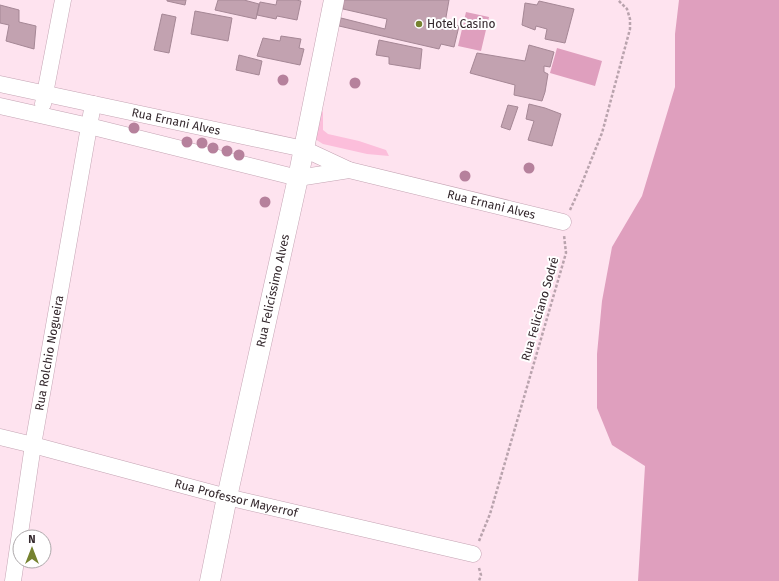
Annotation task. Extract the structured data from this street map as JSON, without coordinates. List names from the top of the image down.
{
  "streets": {
    "street": [
      "Rua Ernani Alves",
      "Rua Felicíssimo Alves",
      "Rua Rolchio Nogueira",
      "Rua Professor Mayerrof"
    ],
    "path": ["Rua Feliciano Sodré"]
  },
  "crossings": [
    ["Rua Ernani Alves", "Rua Felicíssimo Alves"],
    ["Rua Ernani Alves", "Rua Feliciano Sodré"],
    ["Rua Ernani Alves", "Rua Rolchio Nogueira"],
    ["Rua Felicíssimo Alves", "Rua Professor Mayerrof"],
    ["Rua Feliciano Sodré", "Rua Professor Mayerrof"],
    ["Rua Rolchio Nogueira", "Rua Professor Mayerrof"]
  ],
  "places": ["Hotel Casino"],
  "north": "top"
}
